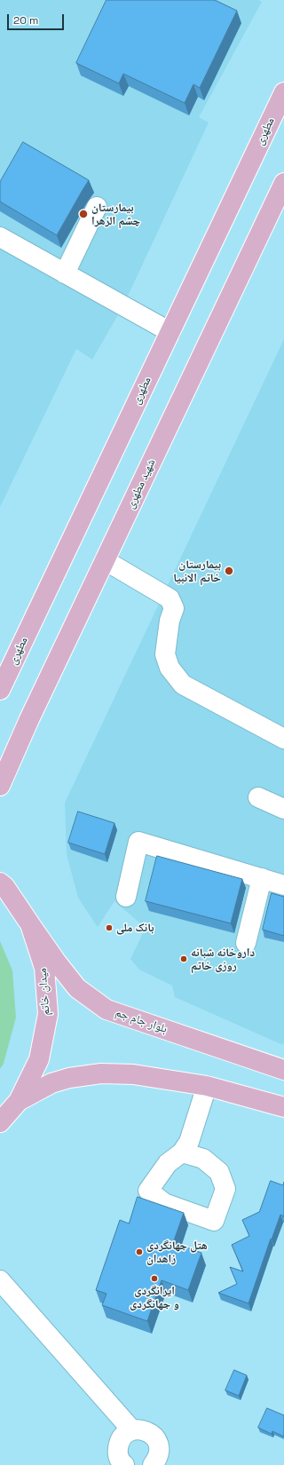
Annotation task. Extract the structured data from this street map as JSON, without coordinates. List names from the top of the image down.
{
  "streets": {
    "main road": [
      "مطهری",
      "شهید مطهری",
      "میدان خاتم",
      "بلوار جام جم"
    ]
  },
  "crossings": [
    ["میدان خاتم", "بلوار جام جم"]
  ],
  "places": [
    "بیمارستان چشم الزهرا",
    "بیمارستان خاتم الانبیا",
    "بانک ملی",
    "داروخانه شبانه روزی خاتم",
    "هتل جهانگردی زاهدان",
    "ایرانگردی و جهانگردی"
  ],
  "scale_bar": "20 m"
}
